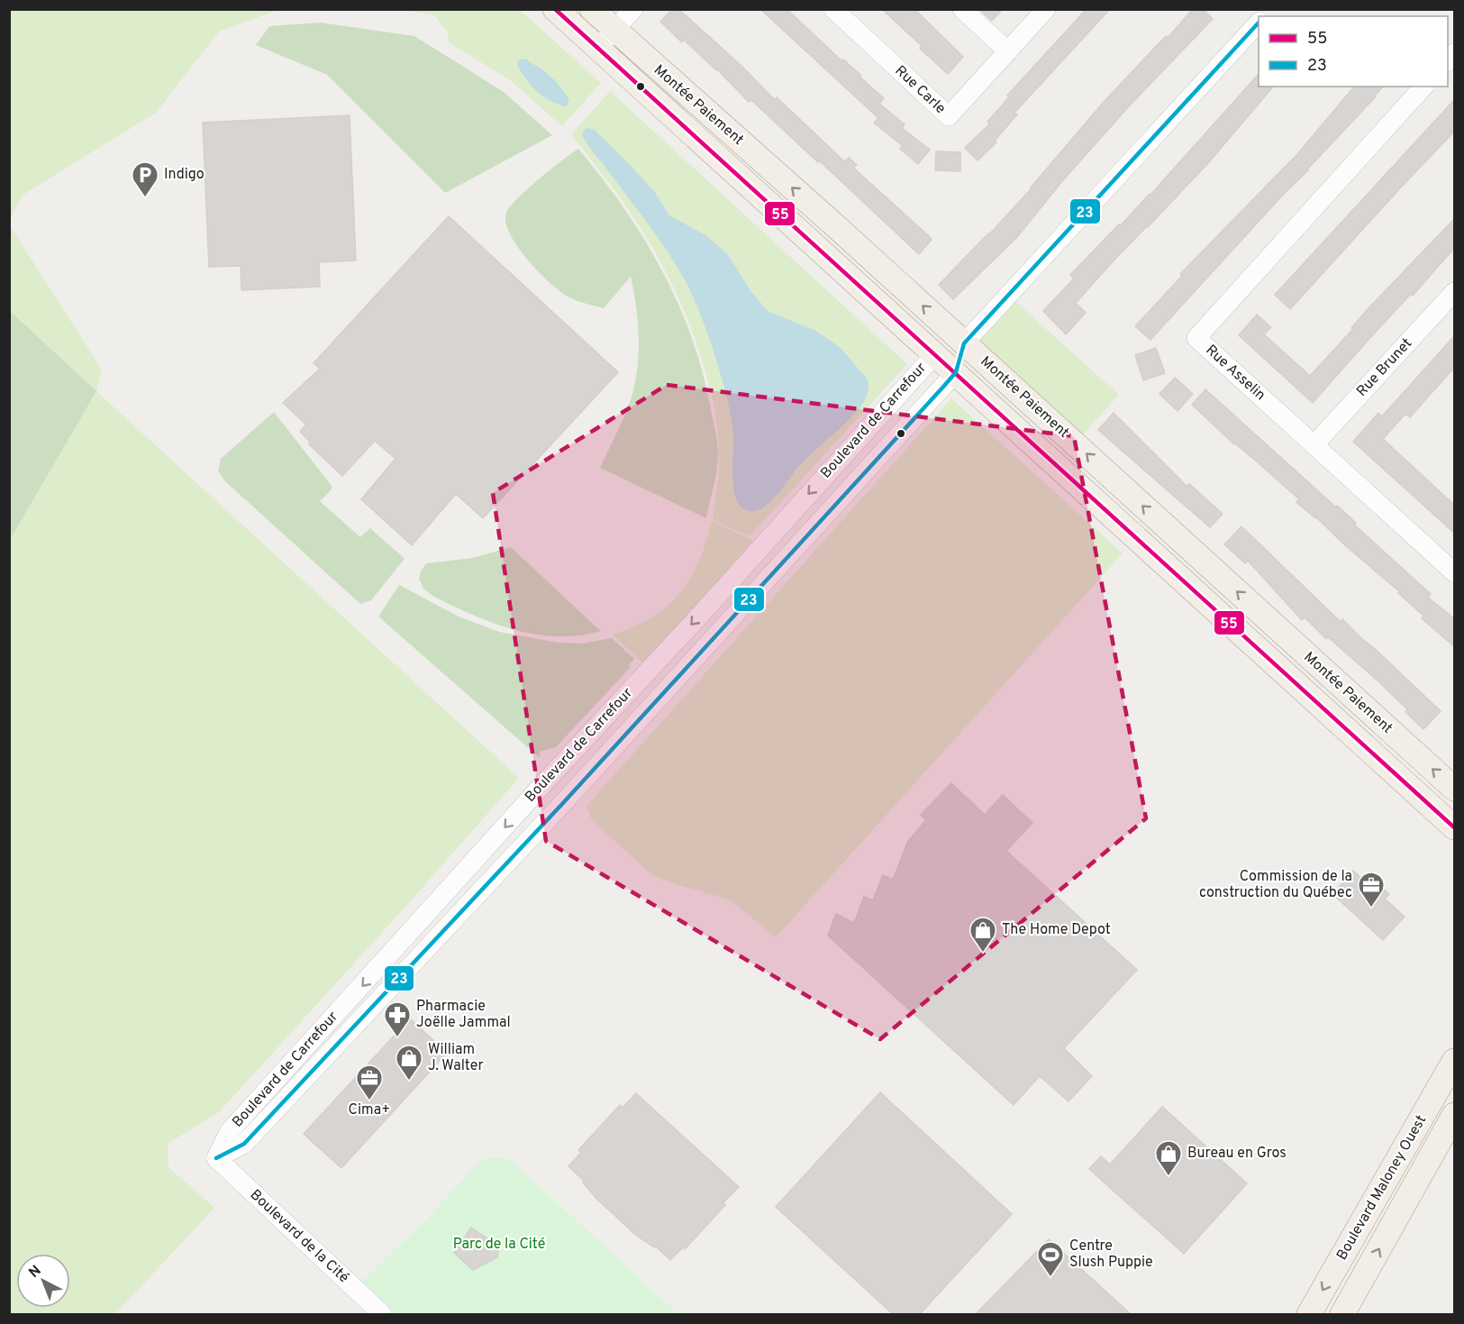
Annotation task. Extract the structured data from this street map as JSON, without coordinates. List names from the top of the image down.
{
  "streets": {
    "main road": ["Montée Paiement", "Boulevard Maloney Ouest"],
    "street": [
      "Rue Carle",
      "Rue Brunet",
      "Rue Asselin",
      "Boulevard de Carrefour",
      "Boulevard de la Cité"
    ]
  },
  "crossings": [
    ["Montée Paiement", "Boulevard de Carrefour"],
    ["Rue Brunet", "Rue Asselin"],
    ["Boulevard de Carrefour", "Boulevard de la Cité"]
  ],
  "parks": ["Parc de la Cité"],
  "places": {
    "parking": ["Indigo"],
    "office": ["Commission de la construction du Québec", "Cima+"],
    "shop": ["The Home Depot", "William J. Walter", "Bureau en Gros"],
    "pharmacy": ["Pharmacie Joëlle Jammal"],
    "sports": ["Centre Slush Puppie"]
  },
  "lines": ["transit line 55", "transit line 23"],
  "legend": ["55", "23"],
  "north": "top left"
}
